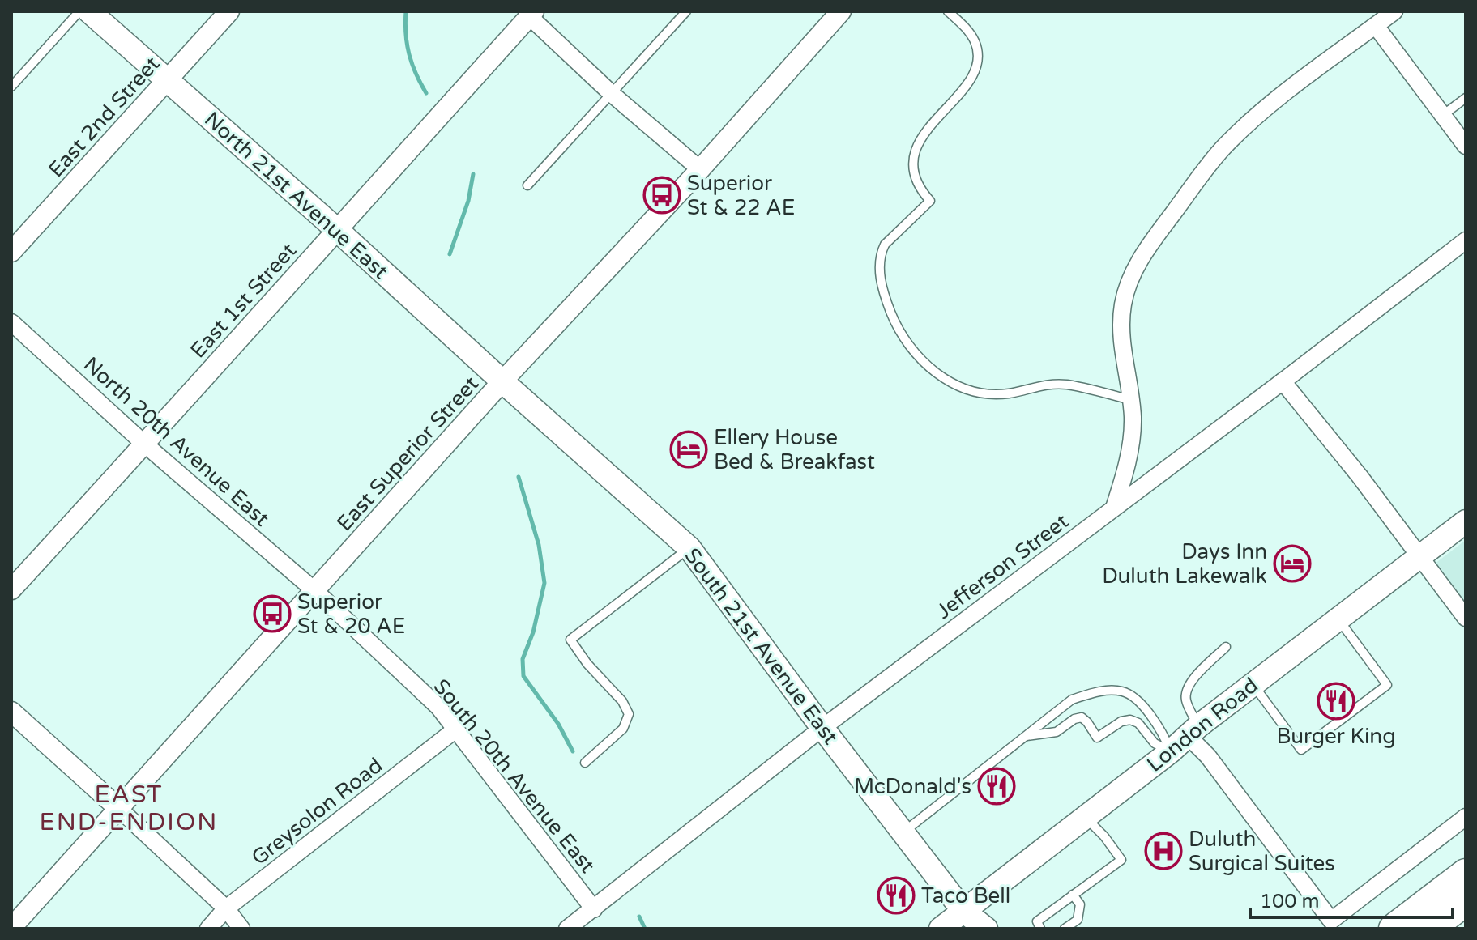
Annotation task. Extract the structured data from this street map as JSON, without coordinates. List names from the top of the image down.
{
  "streets": {
    "main road": ["North 21st Avenue East", "South 21st Avenue East", "London Road"],
    "street": [
      "East 2nd Street",
      "East 1st Street",
      "North 20th Avenue East",
      "East Superior Street",
      "Jefferson Street",
      "South 20th Avenue East",
      "Greysolon Road"
    ]
  },
  "crossings": [
    ["East 2nd Street", "North 21st Avenue East"],
    ["North 21st Avenue East", "East 1st Street"],
    ["North 21st Avenue East", "East Superior Street"],
    ["North 21st Avenue East", "South 21st Avenue East"],
    ["East 1st Street", "North 20th Avenue East"],
    ["North 20th Avenue East", "East Superior Street"],
    ["North 20th Avenue East", "South 20th Avenue East"],
    ["East Superior Street", "South 21st Avenue East"],
    ["East Superior Street", "South 20th Avenue East"],
    ["Jefferson Street", "South 21st Avenue East"],
    ["Jefferson Street", "South 20th Avenue East"],
    ["South 21st Avenue East", "London Road"],
    ["South 20th Avenue East", "Greysolon Road"]
  ],
  "districts": ["EAST END-ENDION"],
  "places": {
    "bus stop": ["Superior St & 22 AE", "Superior St & 20 AE"],
    "hotel": ["Ellery House Bed & Breakfast", "Days Inn Duluth Lakewalk"],
    "restaurant": ["Burger King", "McDonald's", "Taco Bell"],
    "hospital": ["Duluth Surgical Suites"]
  },
  "scale_bar": "100 m"
}
